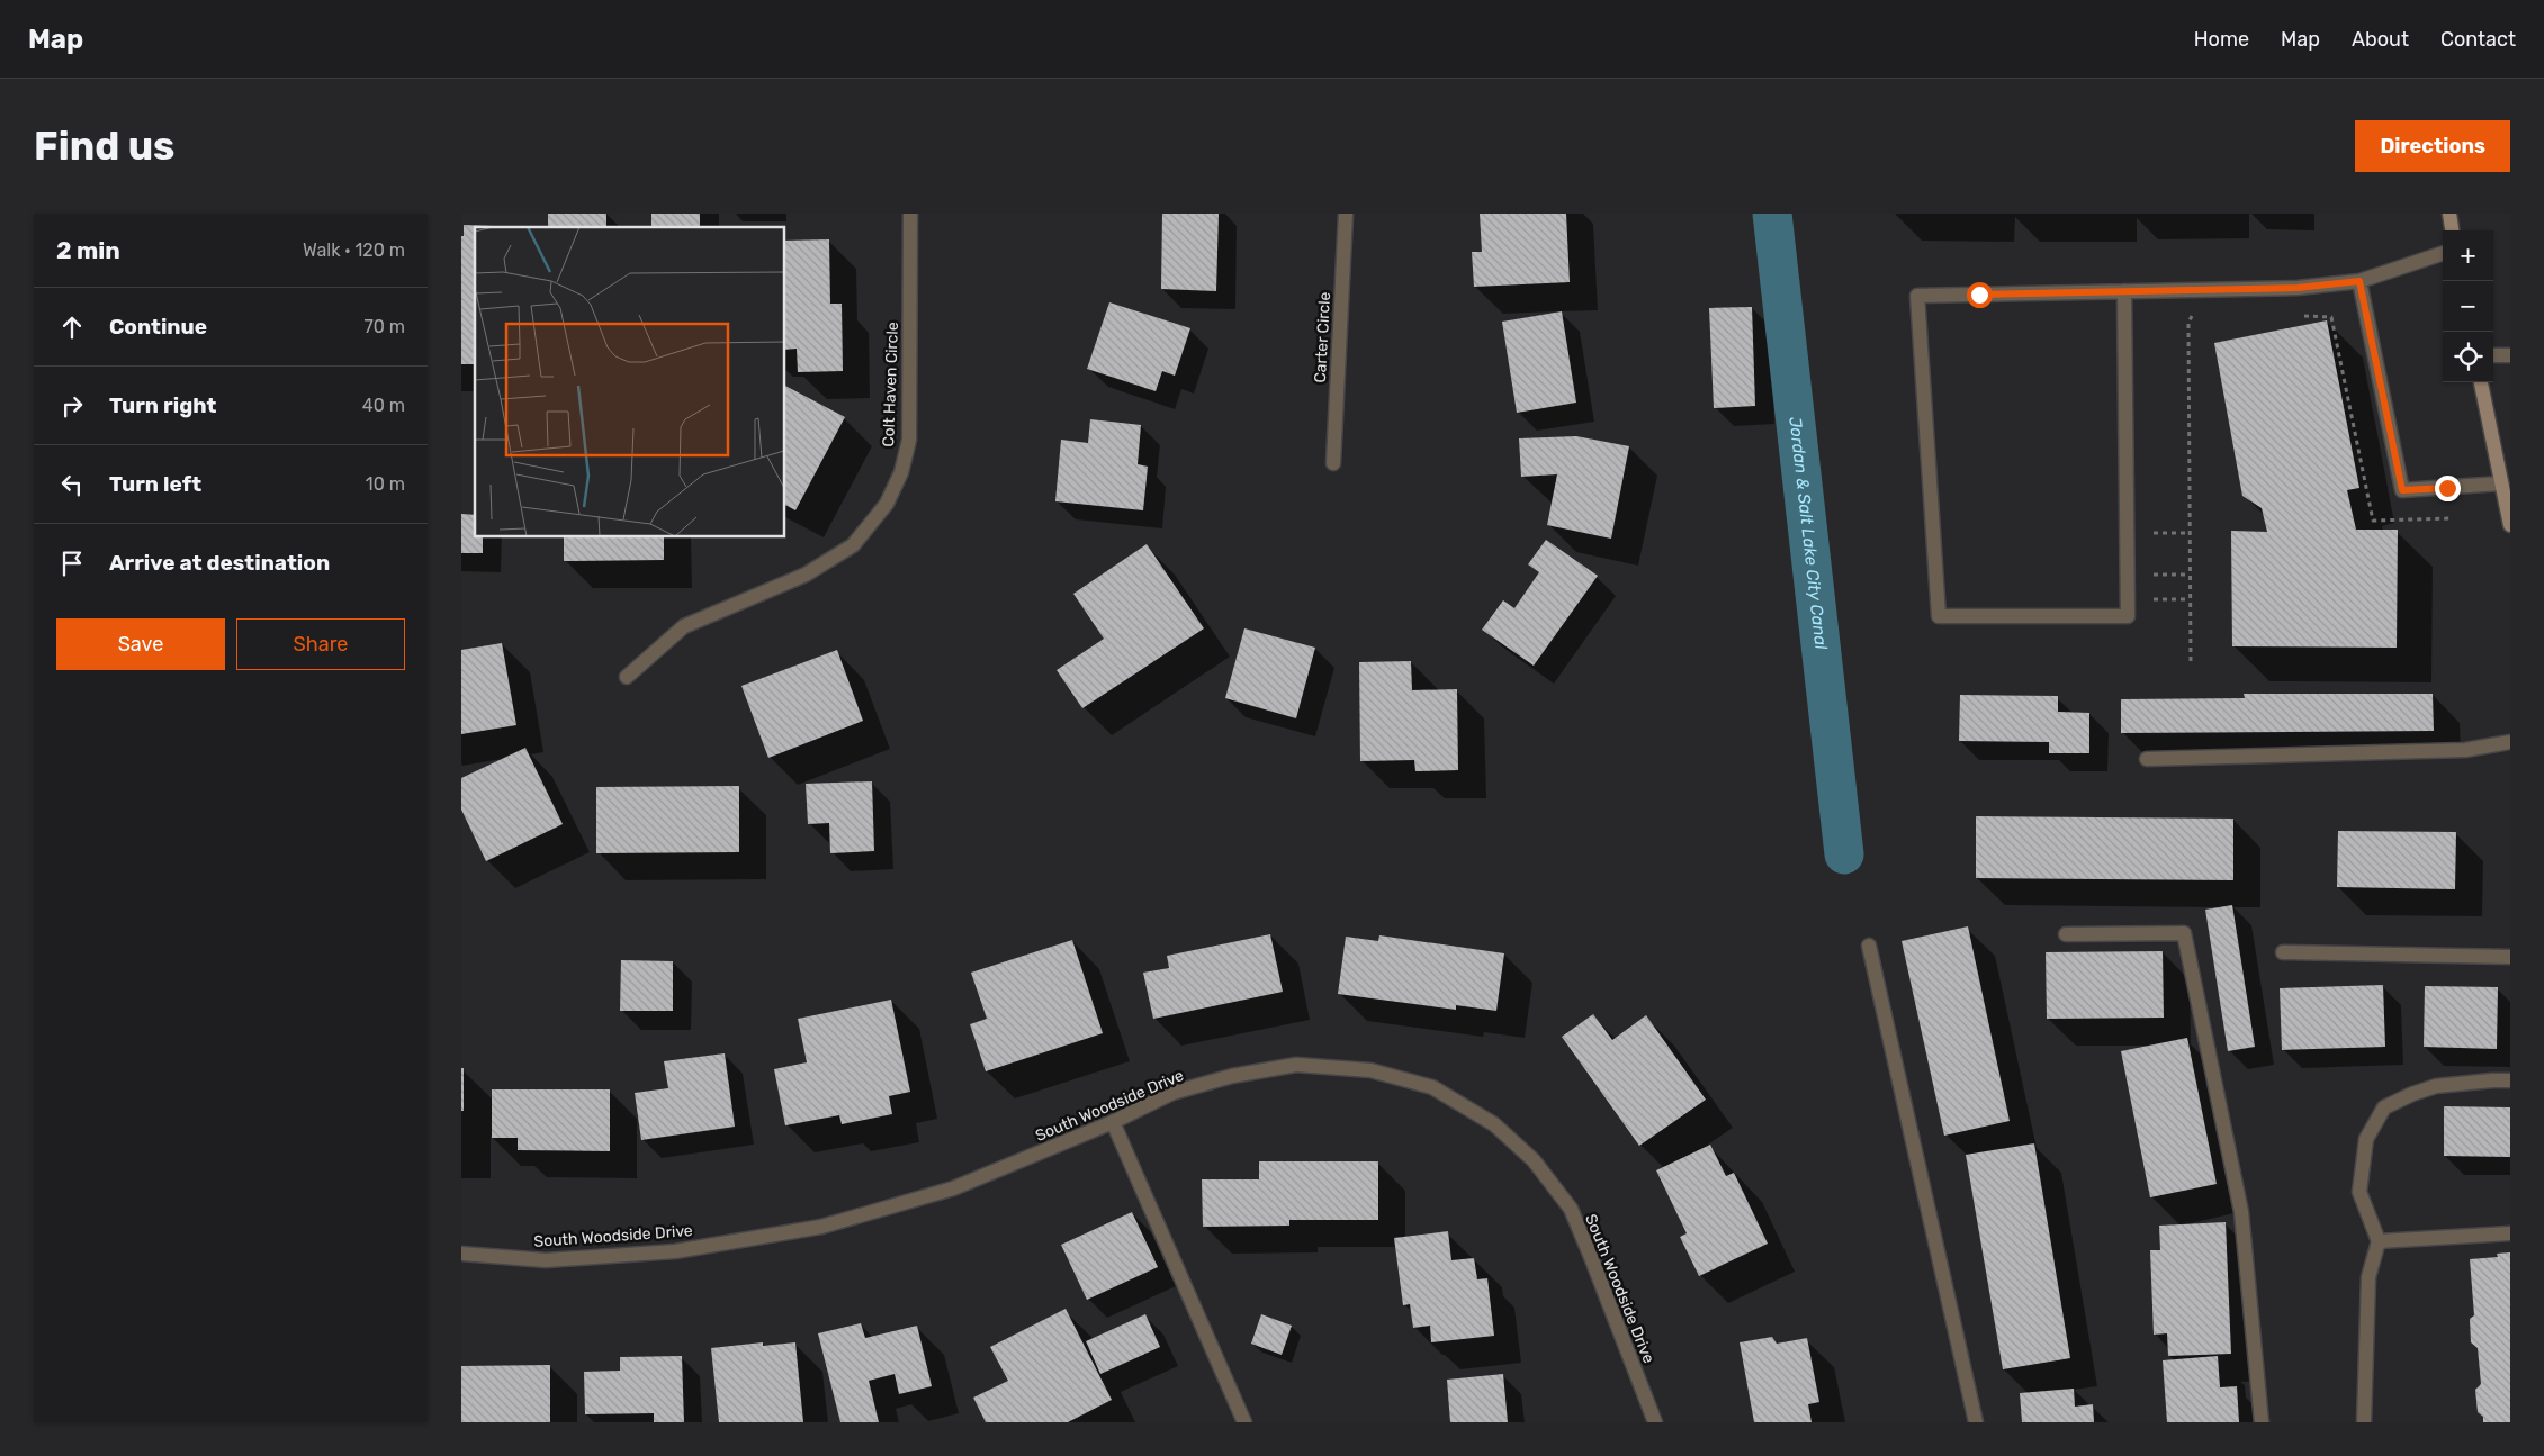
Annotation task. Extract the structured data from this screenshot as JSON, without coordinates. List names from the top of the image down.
{
  "streets": {
    "street": ["Carter Circle", "Colt Haven Circle", "South Woodside Drive"]
  },
  "water": ["Jordan & Salt Lake City Canal"],
  "page": {
    "header": "Map",
    "nav": [
      "Home",
      "Map",
      "About",
      "Contact"
    ],
    "buttons": [
      "Directions",
      ["Save", "Share"]
    ],
    "title": "Find us",
    "heading": ["2 min", "Walk · 120 m"],
    "map_buttons": ["+", "−"],
    "list": [
      ["Continue", "70 m"],
      ["Turn right", "40 m"],
      ["Turn left", "10 m"],
      "Arrive at destination"
    ]
  }
}
